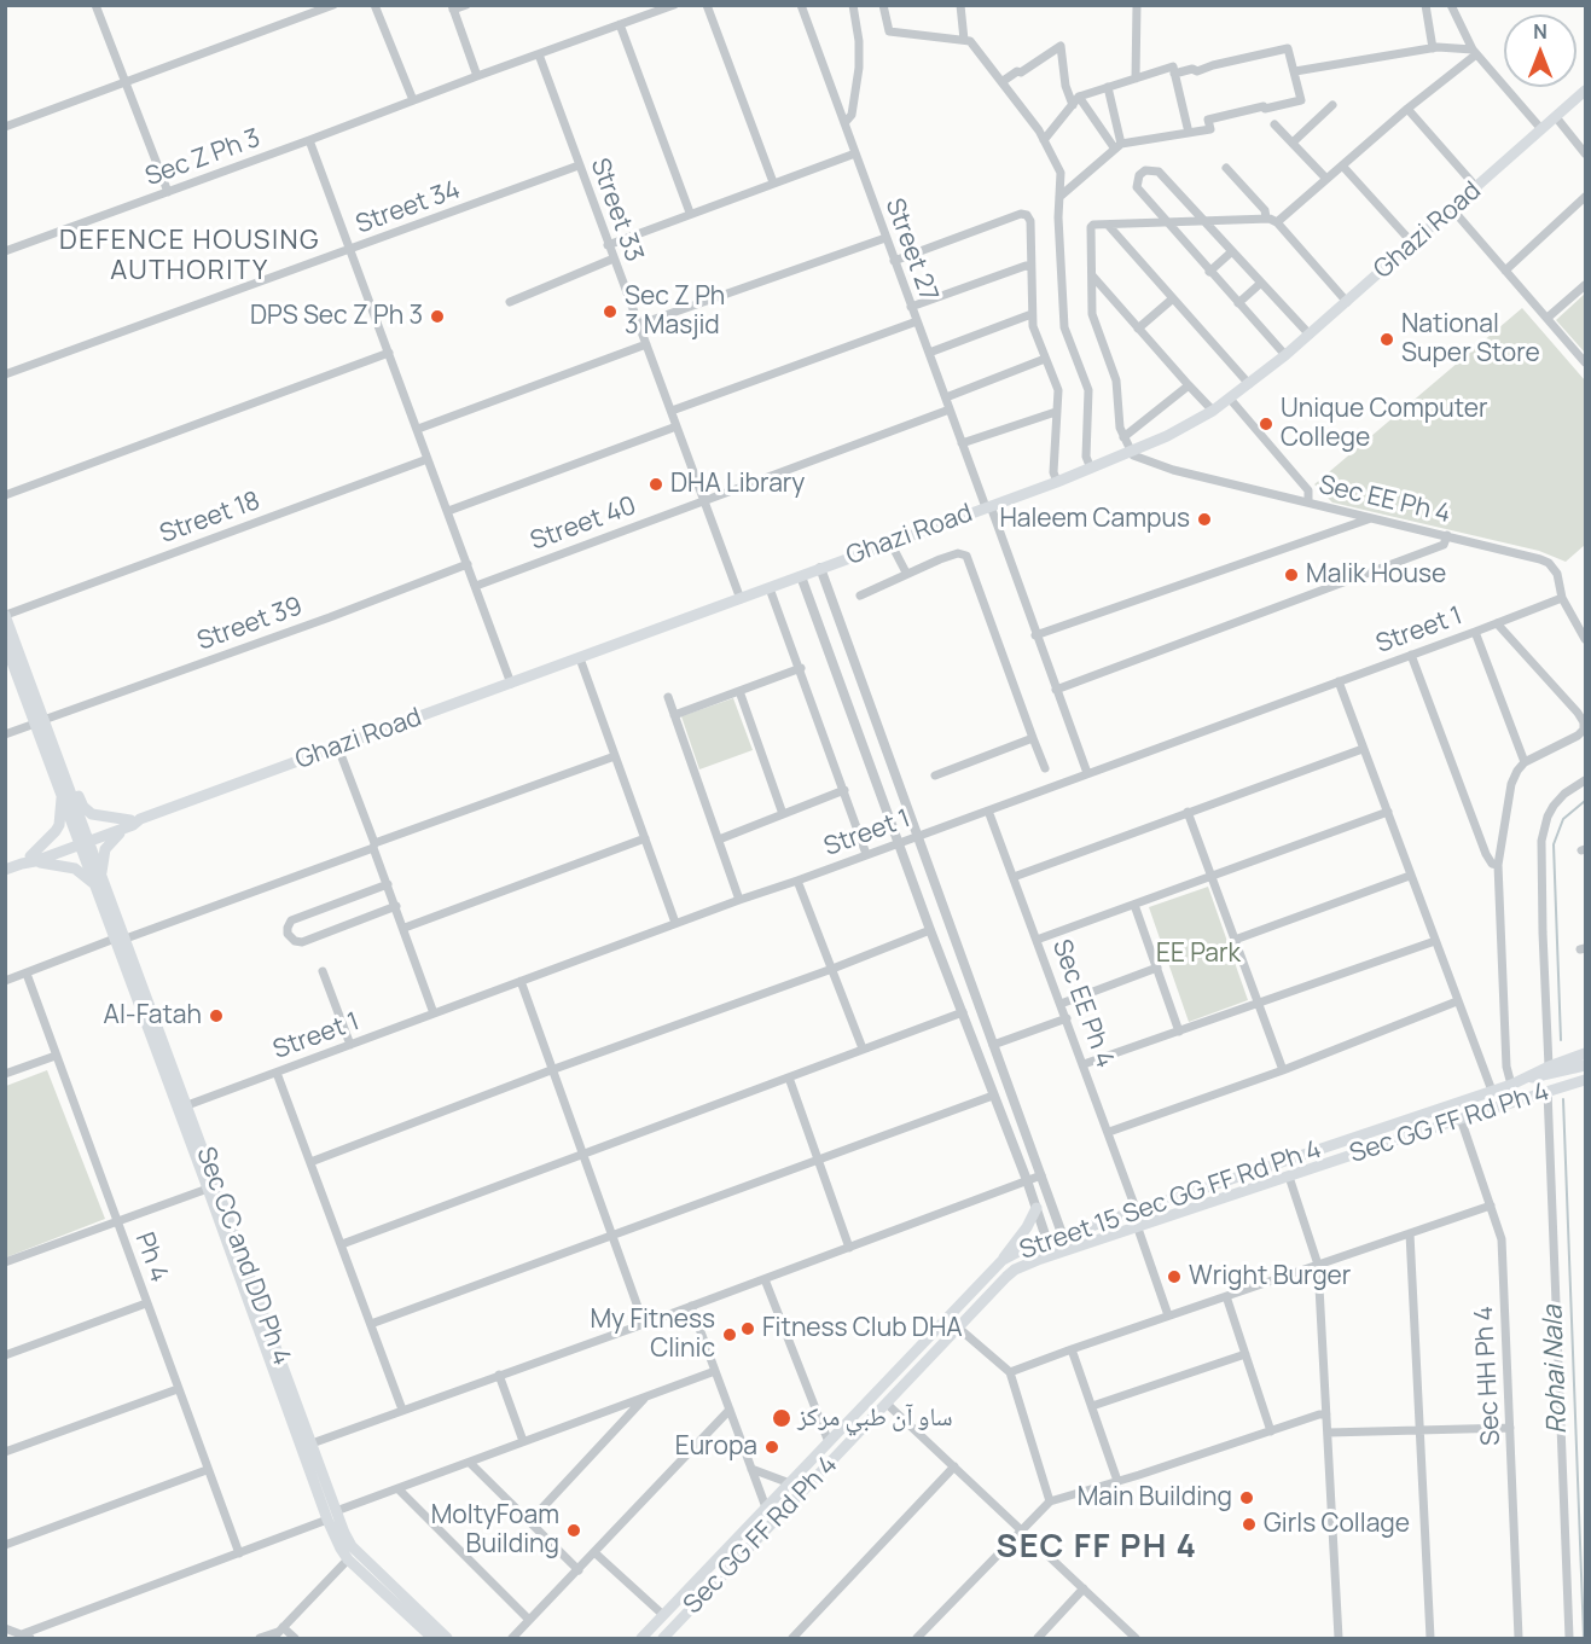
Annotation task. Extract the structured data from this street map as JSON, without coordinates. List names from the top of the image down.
{
  "streets": {
    "main road": [
      "Ghazi Road",
      "Sec GG FF Rd Ph 4",
      "Street 15 Sec GG FF Rd Ph 4",
      "Sec CC and DD Ph 4"
    ],
    "street": [
      "Sec Z Ph 3",
      "Street 34",
      "Street 33",
      "Street 27",
      "Sec EE Ph 4",
      "Street 18",
      "Street 40",
      "Street 39",
      "Street 1",
      "Ph 4",
      "Sec HH Ph 4"
    ]
  },
  "crossings": [
    ["Sec Z Ph 3", "Street 33"],
    ["Street 34", "Street 33"],
    ["Street 33", "Ghazi Road"],
    ["Street 33", "Street 40"],
    ["Ghazi Road", "Street 27"],
    ["Ghazi Road", "Sec EE Ph 4"],
    ["Ghazi Road", "Sec CC and DD Ph 4"],
    ["Street 27", "Street 40"],
    ["Street 27", "Street 1"],
    ["Sec EE Ph 4", "Street 1"],
    ["Sec EE Ph 4", "Street 15 Sec GG FF Rd Ph 4"],
    ["Street 39", "Sec CC and DD Ph 4"],
    ["Street 1", "Sec CC and DD Ph 4"],
    ["Sec GG FF Rd Ph 4", "Sec HH Ph 4"]
  ],
  "districts": ["DEFENCE HOUSING AUTHORITY", "SEC FF PH 4"],
  "water": ["Rohai Nala"],
  "parks": ["EE Park"],
  "places": [
    "Sec Z Ph 3 Masjid",
    "DPS Sec Z Ph 3",
    "National Super Store",
    "Unique Computer College",
    "DHA Library",
    "Haleem Campus",
    "Malik House",
    "Al-Fatah",
    "Wright Burger",
    "Fitness Club DHA",
    "My Fitness Clinic",
    "ساو آن طبي مرکز",
    "Europa",
    "Main Building",
    "Girls Collage",
    "MoltyFoam Building"
  ],
  "north": "top"
}
